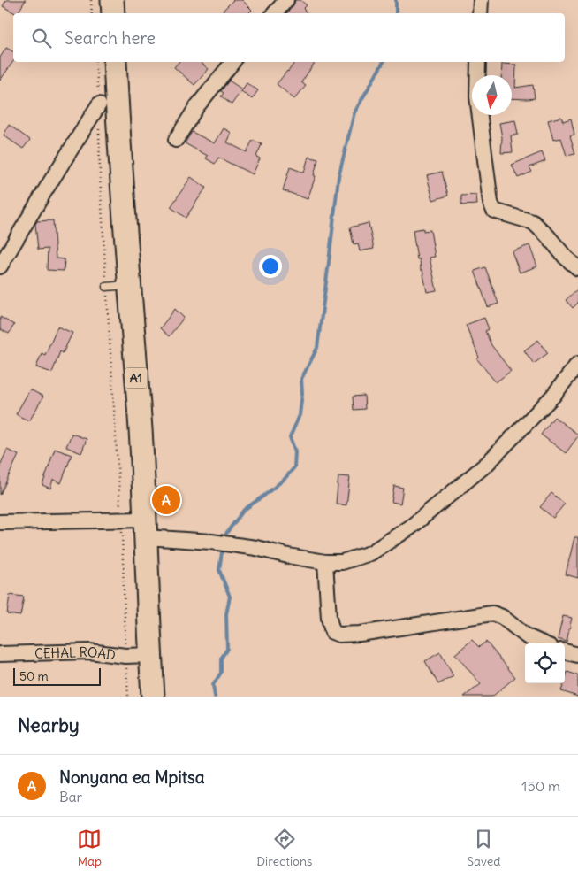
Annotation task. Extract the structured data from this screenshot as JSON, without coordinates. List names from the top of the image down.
{
  "streets": {
    "main road": ["A1"],
    "street": ["CEHAL ROAD"]
  },
  "crossings": [
    ["A1", "CEHAL ROAD"]
  ],
  "scale_bar": "50 m",
  "north": "bottom",
  "page": {
    "search": "Search here",
    "pins": "A",
    "scale": "50 m",
    "heading": "Nearby",
    "list": [
      {
        "mark": "A",
        "name": "Nonyana ea Mpitsa",
        "note": "Bar",
        "value": "150 m"
      }
    ],
    "nav": ["Map", "Directions", "Saved"]
  }
}
